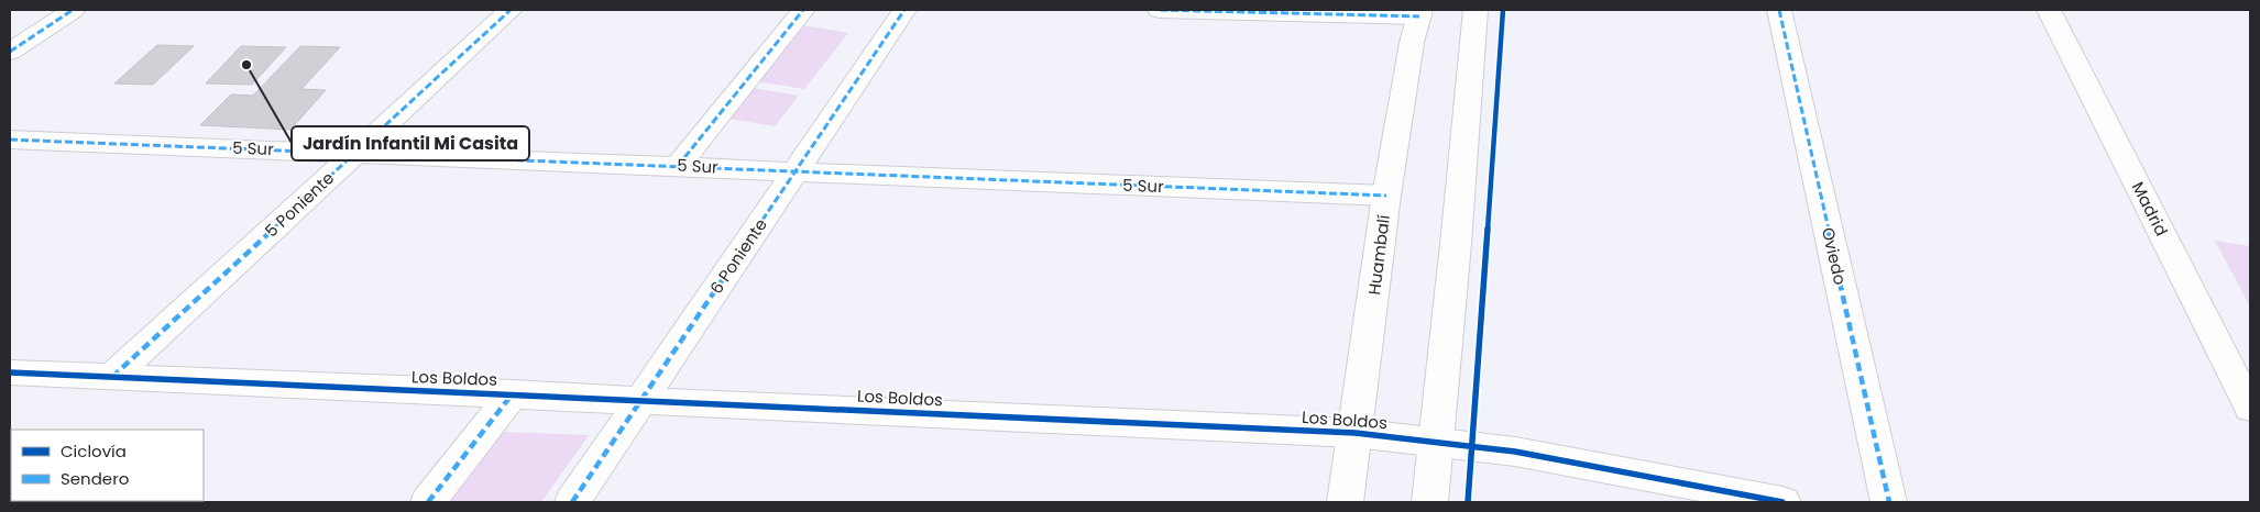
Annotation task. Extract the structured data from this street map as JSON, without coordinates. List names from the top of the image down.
{
  "streets": {
    "street": [
      "5 Sur",
      "5 Poniente",
      "Madrid",
      "Huambalí",
      "6 Poniente",
      "Oviedo",
      "Los Boldos"
    ]
  },
  "crossings": [
    ["5 Sur", "5 Poniente"],
    ["5 Sur", "Huambalí"],
    ["5 Sur", "6 Poniente"],
    ["5 Poniente", "Los Boldos"],
    ["Huambalí", "Los Boldos"],
    ["6 Poniente", "Los Boldos"]
  ],
  "places": ["Jardín Infantil Mi Casita"],
  "legend": ["Ciclovía", "Sendero"]
}
